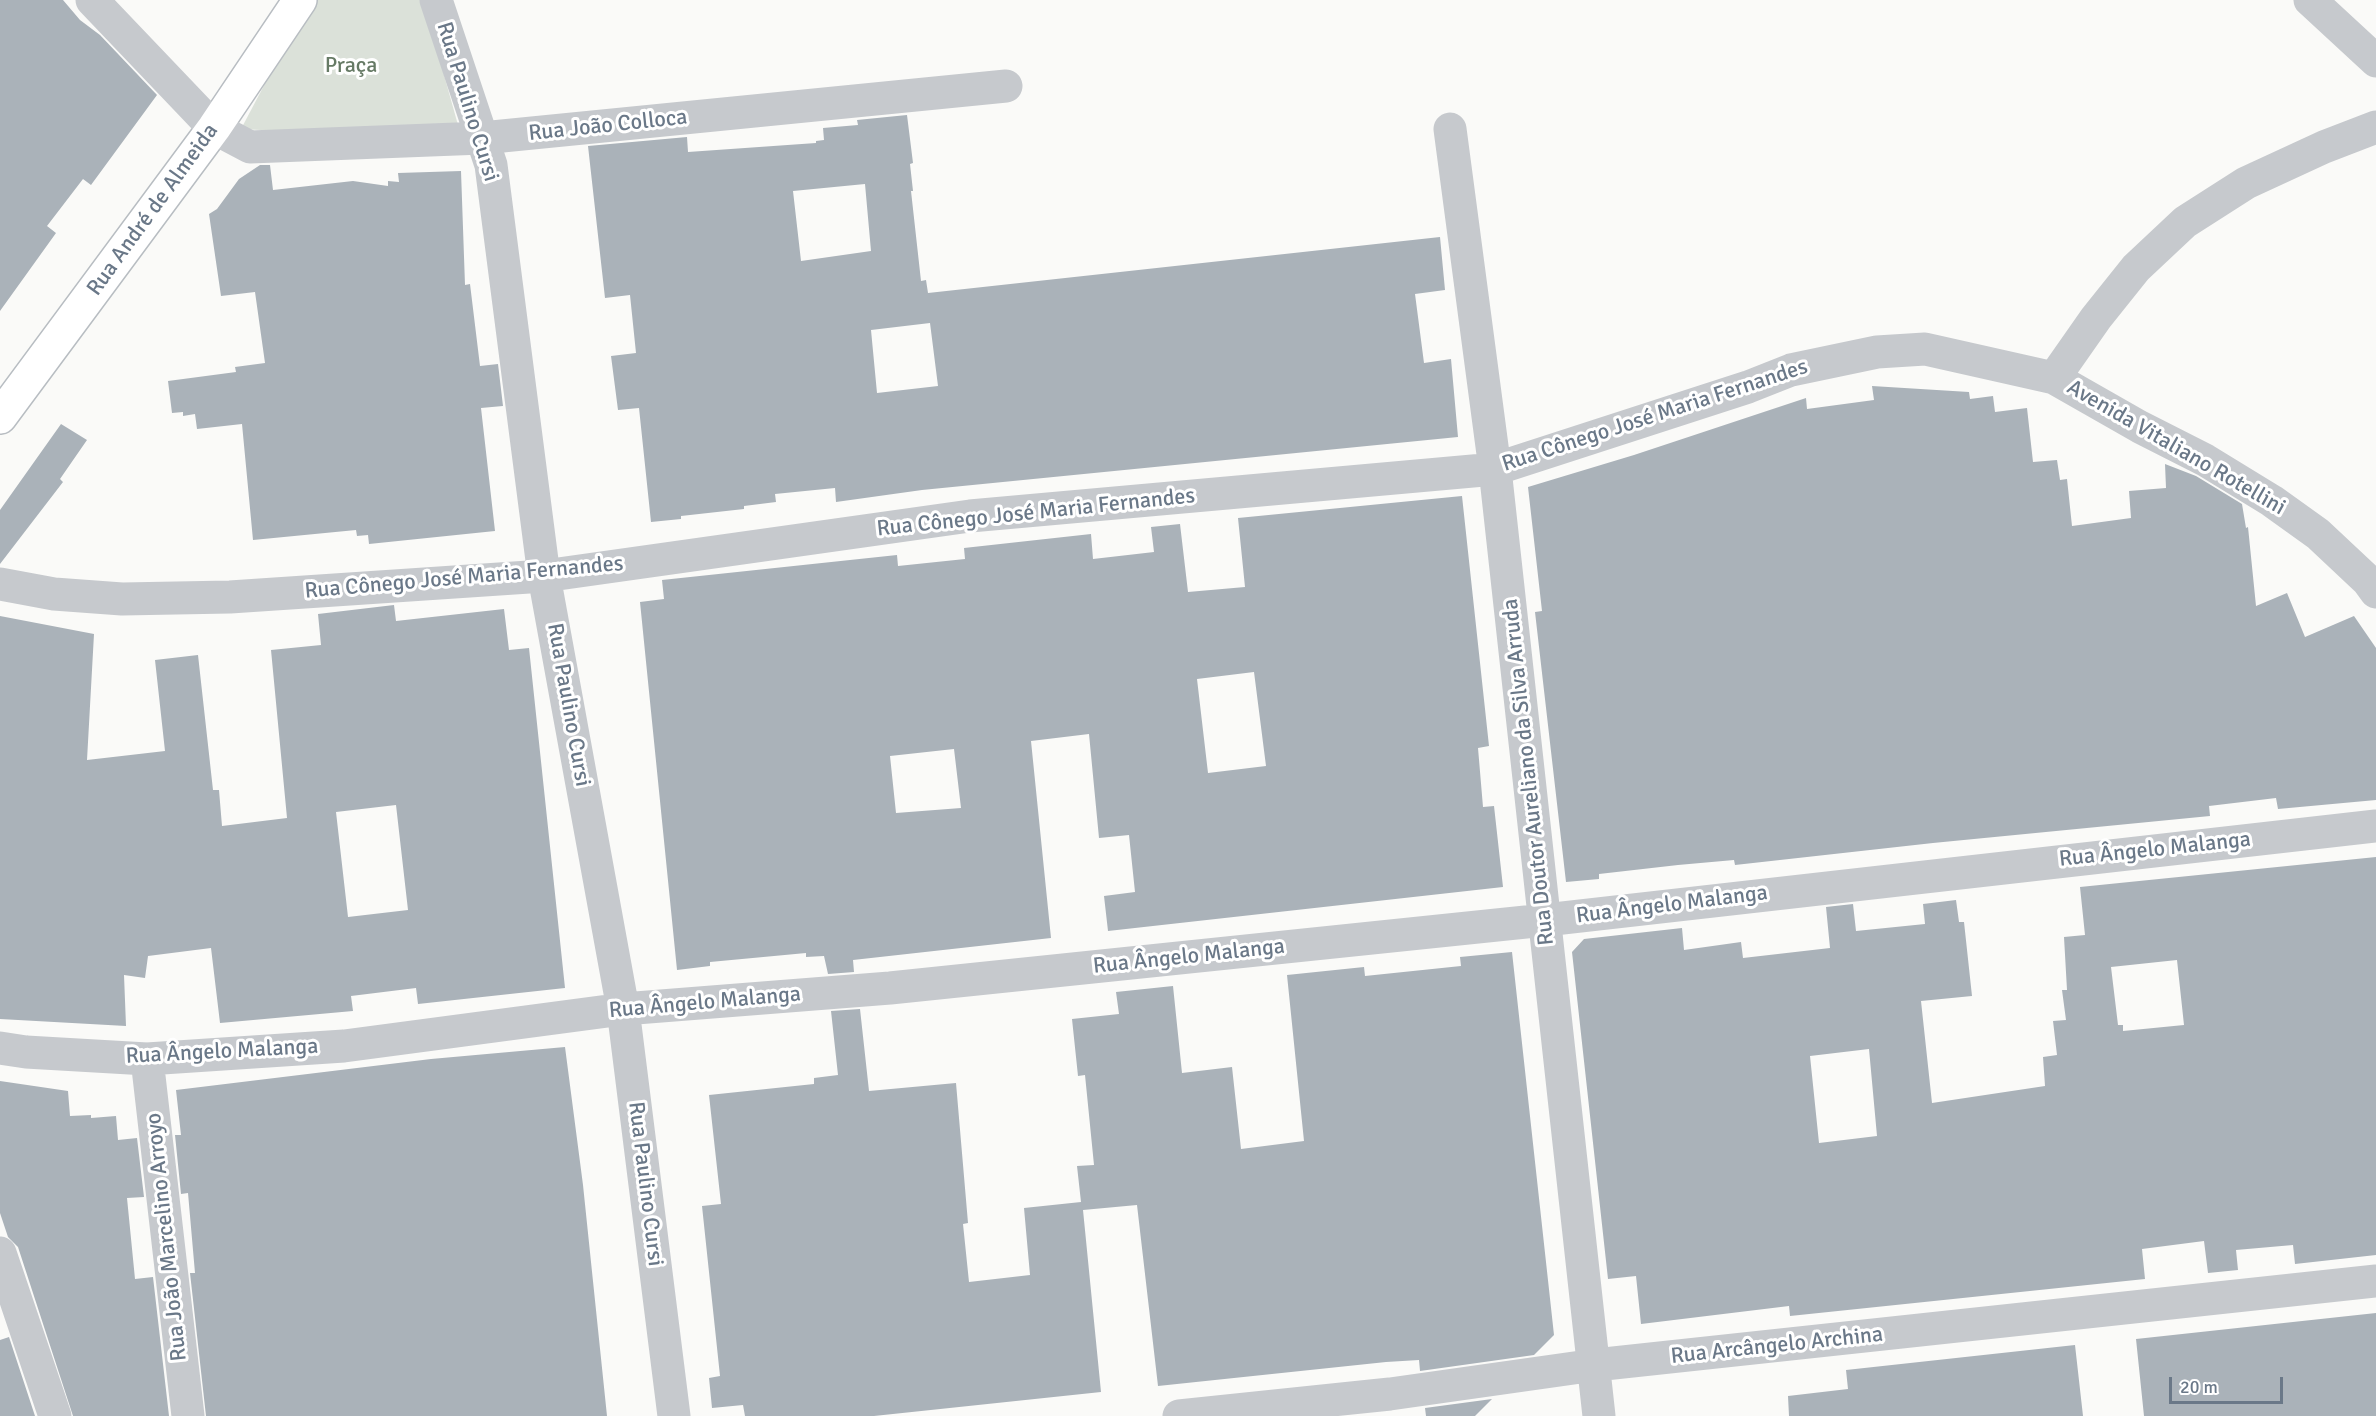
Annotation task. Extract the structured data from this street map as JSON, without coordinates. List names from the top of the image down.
{
  "streets": {
    "main road": ["Rua André de Almeida"],
    "street": [
      "Rua Paulino Cursi",
      "Rua João Colloca",
      "Rua Cônego José Maria Fernandes",
      "Avenida Vitaliano Rotellini",
      "Rua Doutor Aureliano da Silva Arruda",
      "Rua Ângelo Malanga",
      "Rua João Marcelino Arroyo",
      "Rua Arcângelo Archina"
    ]
  },
  "crossings": [
    ["Rua Paulino Cursi", "Rua João Colloca"],
    ["Rua Paulino Cursi", "Rua Cônego José Maria Fernandes"],
    ["Rua Paulino Cursi", "Rua Ângelo Malanga"],
    ["Rua João Colloca", "Rua André de Almeida"],
    ["Rua Cônego José Maria Fernandes", "Avenida Vitaliano Rotellini"],
    ["Rua Cônego José Maria Fernandes", "Rua Doutor Aureliano da Silva Arruda"],
    ["Rua Doutor Aureliano da Silva Arruda", "Rua Ângelo Malanga"],
    ["Rua Doutor Aureliano da Silva Arruda", "Rua Arcângelo Archina"],
    ["Rua Ângelo Malanga", "Rua João Marcelino Arroyo"]
  ],
  "parks": ["Praça"],
  "scale_bar": "20 m"
}
